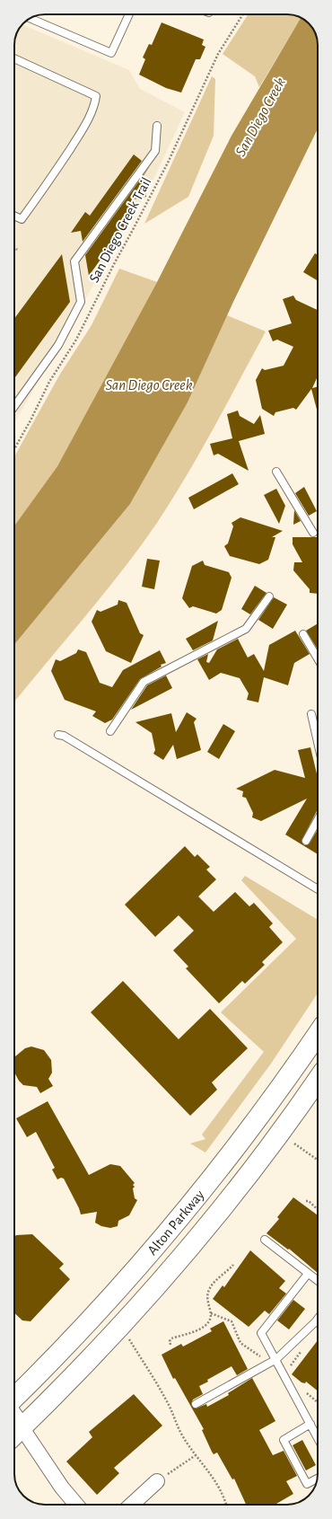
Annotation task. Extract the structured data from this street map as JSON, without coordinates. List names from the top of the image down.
{
  "streets": {
    "main road": ["Alton Parkway"],
    "path": ["San Diego Creek Trail"]
  },
  "water": ["San Diego Creek"]
}
